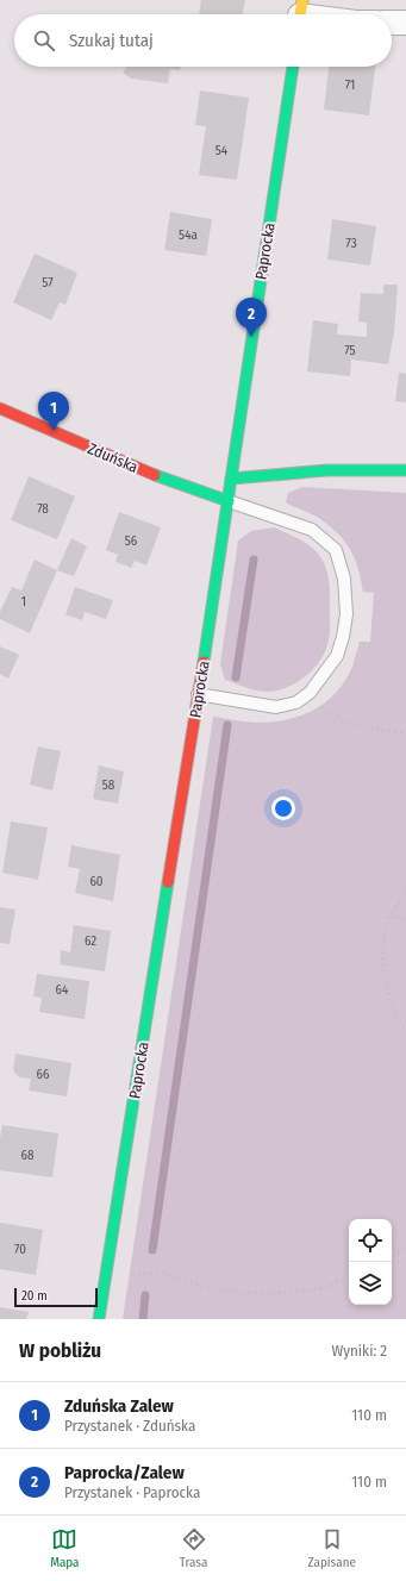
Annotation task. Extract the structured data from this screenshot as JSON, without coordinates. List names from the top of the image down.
{
  "streets": {
    "street": ["Paprocka", "Zduńska"]
  },
  "crossings": [
    ["Paprocka", "Zduńska"]
  ],
  "house_numbers": [
    "71",
    "54",
    "54a",
    "73",
    "57",
    "75",
    "78",
    "56",
    "1",
    "58",
    "60",
    "62",
    "64",
    "66",
    "68",
    "70"
  ],
  "scale_bar": "20 m",
  "page": {
    "search": "Szukaj tutaj",
    "pins": ["2", "1"],
    "scale": "20 m",
    "heading": ["W pobliżu", "Wyniki: 2"],
    "list": [
      {
        "mark": "1",
        "name": "Zduńska Zalew",
        "note": "Przystanek · Zduńska",
        "value": "110 m"
      },
      {
        "mark": "2",
        "name": "Paprocka/Zalew",
        "note": "Przystanek · Paprocka",
        "value": "110 m"
      }
    ],
    "nav": ["Mapa", "Trasa", "Zapisane"]
  }
}
